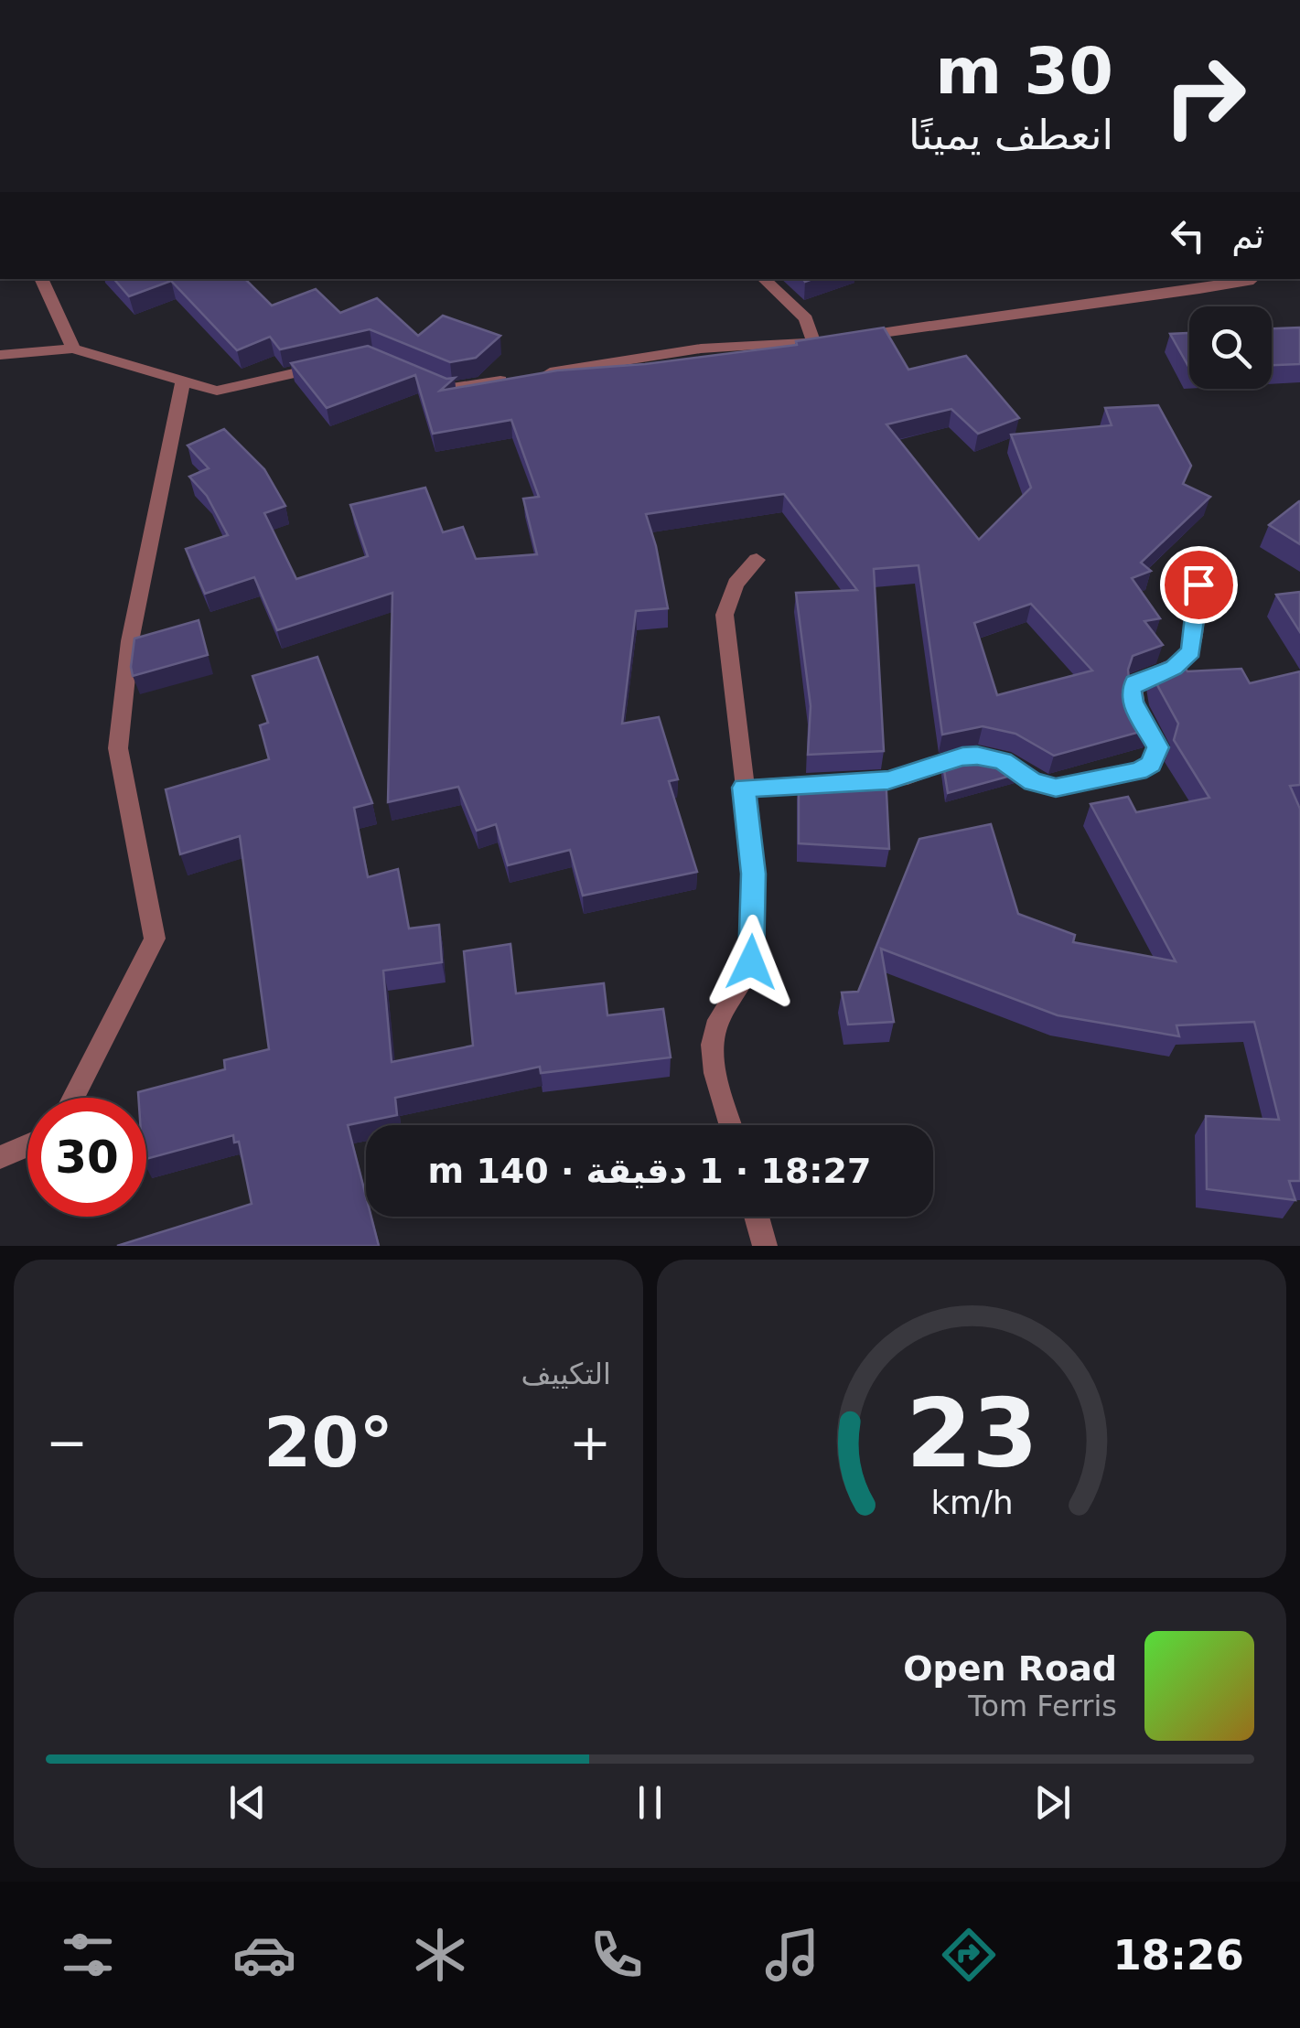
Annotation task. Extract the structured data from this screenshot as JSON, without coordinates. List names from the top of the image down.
{
  "page": {
    "turn": ["30 m", "انعطف يمينًا"],
    "then": "ثم",
    "limit": "30",
    "trip": "18:27 · 1 دقيقة · 140 m",
    "tile": "التكييف",
    "heat": ["−", "20°", "+"],
    "song": ["Open Road", "Tom Ferris"],
    "tabs": "18:26",
    "gauge": ["23", "km/h"]
  }
}
